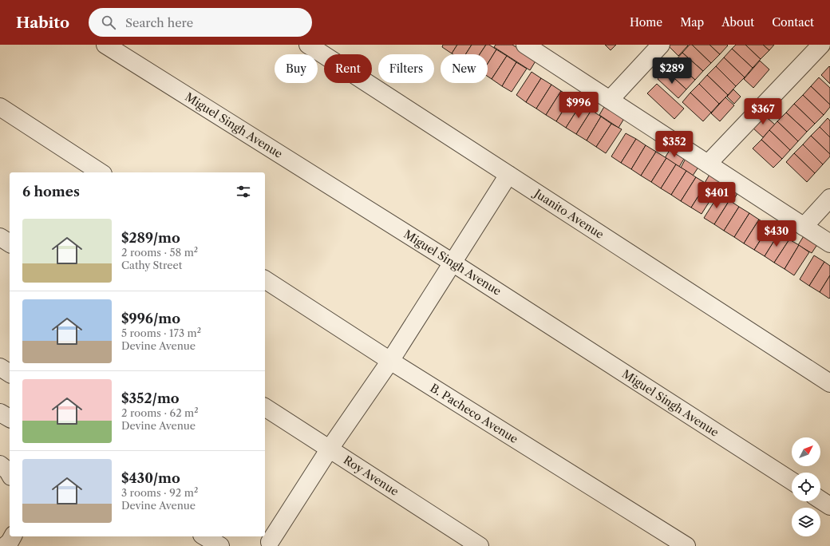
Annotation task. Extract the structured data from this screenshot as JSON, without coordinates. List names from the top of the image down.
{
  "streets": {
    "street": [
      "Miguel Singh Avenue",
      "Juanito Avenue",
      "B. Pacheco Avenue",
      "Roy Avenue"
    ]
  },
  "north": "top right",
  "page": {
    "header": "Habito",
    "search": "Search here",
    "nav": [
      "Home",
      "Map",
      "About",
      "Contact"
    ],
    "chip": [
      "Buy",
      "Rent",
      "Filters",
      "New"
    ],
    "price": [
      "$289",
      "$996",
      "$367",
      "$352",
      "$401",
      "$430"
    ],
    "heading": "6 homes",
    "list": [
      {
        "name": "$289/mo",
        "note": "2 rooms · 58 m² · Cathy Street"
      },
      {
        "name": "$996/mo",
        "note": "5 rooms · 173 m² · Devine Avenue"
      },
      {
        "name": "$352/mo",
        "note": "2 rooms · 62 m² · Devine Avenue"
      },
      {
        "name": "$430/mo",
        "note": "3 rooms · 92 m² · Devine Avenue"
      }
    ]
  }
}
